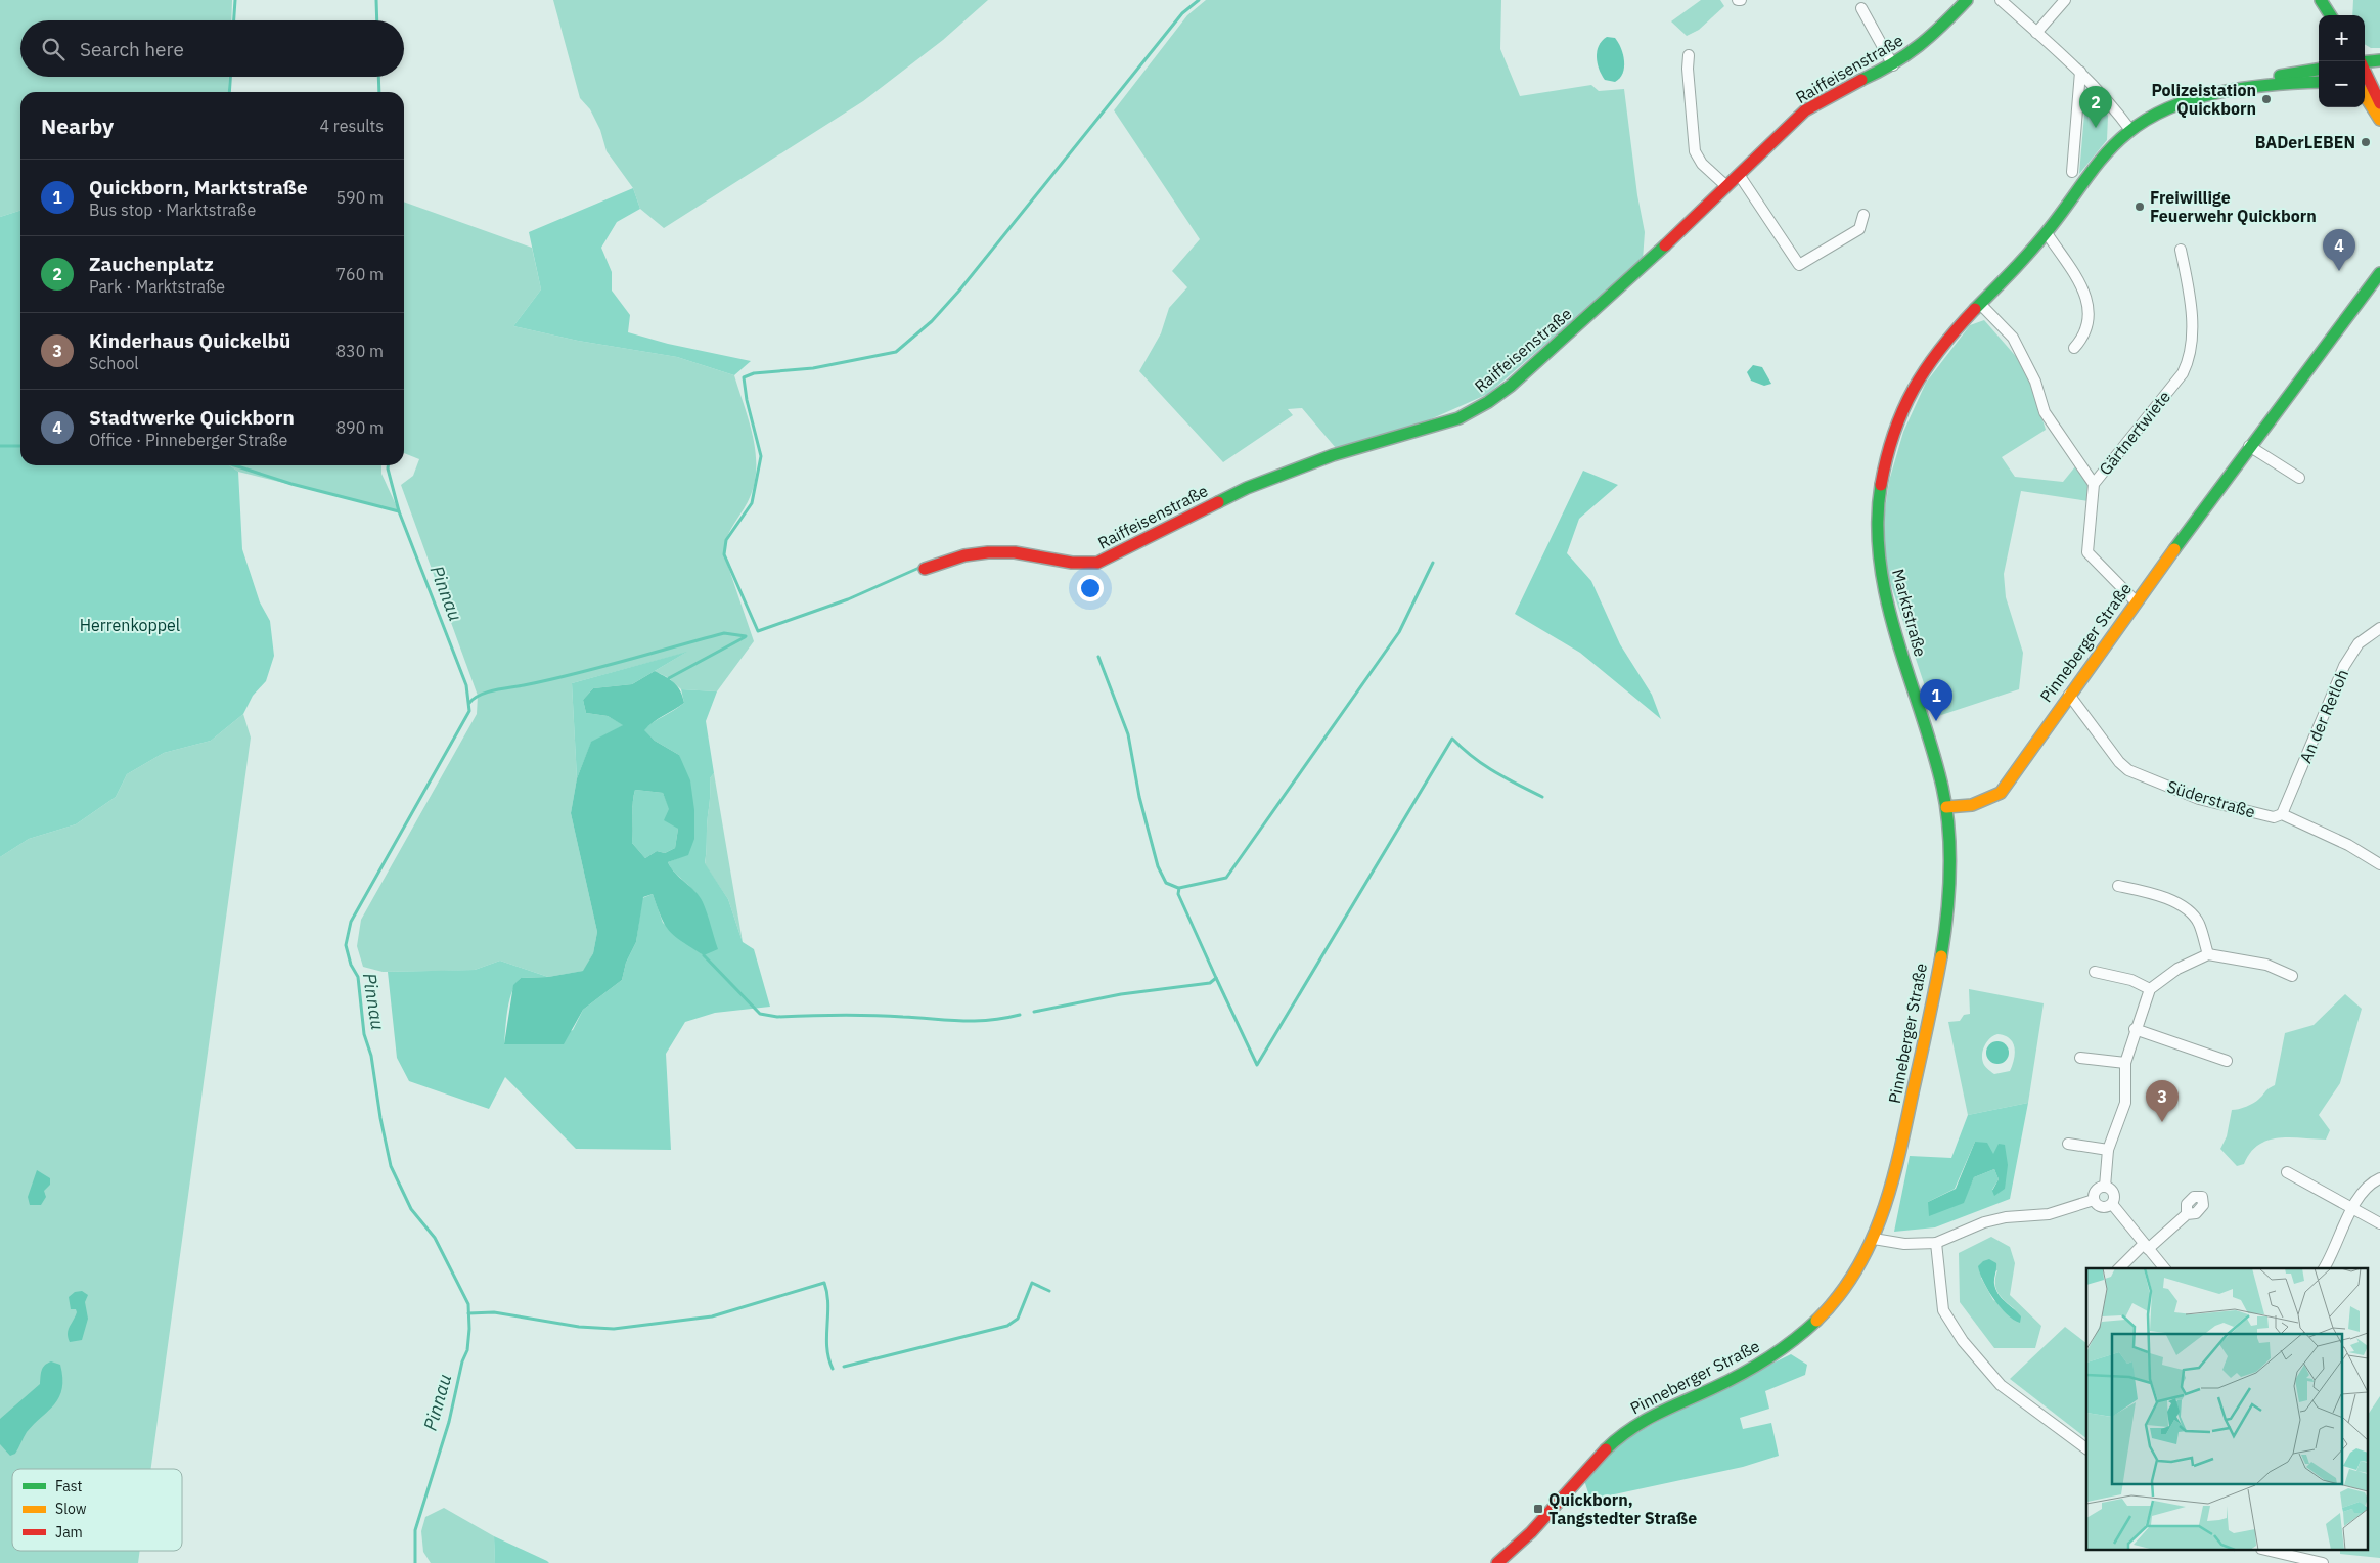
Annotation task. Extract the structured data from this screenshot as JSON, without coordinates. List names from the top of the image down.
{
  "streets": {
    "main road": ["Raiffeisenstraße", "Marktstraße", "Pinneberger Straße"],
    "street": ["Gärtnertwiete", "An der Retloh", "Süderstraße"]
  },
  "crossings": [
    ["Gärtnertwiete", "Pinneberger Straße"],
    ["Marktstraße", "Pinneberger Straße"],
    ["Pinneberger Straße", "Süderstraße"],
    ["An der Retloh", "Süderstraße"]
  ],
  "water": ["Pinnau"],
  "parks": ["Herrenkoppel"],
  "places": {
    "other": ["Polizeistation Quickborn", "BADerLEBEN", "Freiwillige Feuerwehr Quickborn"],
    "transit": ["Quickborn, Tangstedter Straße"]
  },
  "legend": ["Fast", "Slow", "Jam"],
  "page": {
    "map_buttons": ["+", "−"],
    "search": "Search here",
    "pins": [
      "2",
      "4",
      "1",
      "3"
    ],
    "heading": ["Nearby", "4 results"],
    "list": [
      {
        "mark": "1",
        "name": "Quickborn, Marktstraße",
        "note": "Bus stop · Marktstraße",
        "value": "590 m"
      },
      {
        "mark": "2",
        "name": "Zauchenplatz",
        "note": "Park · Marktstraße",
        "value": "760 m"
      },
      {
        "mark": "3",
        "name": "Kinderhaus Quickelbü",
        "note": "School",
        "value": "830 m"
      },
      {
        "mark": "4",
        "name": "Stadtwerke Quickborn",
        "note": "Office · Pinneberger Straße",
        "value": "890 m"
      }
    ]
  }
}
